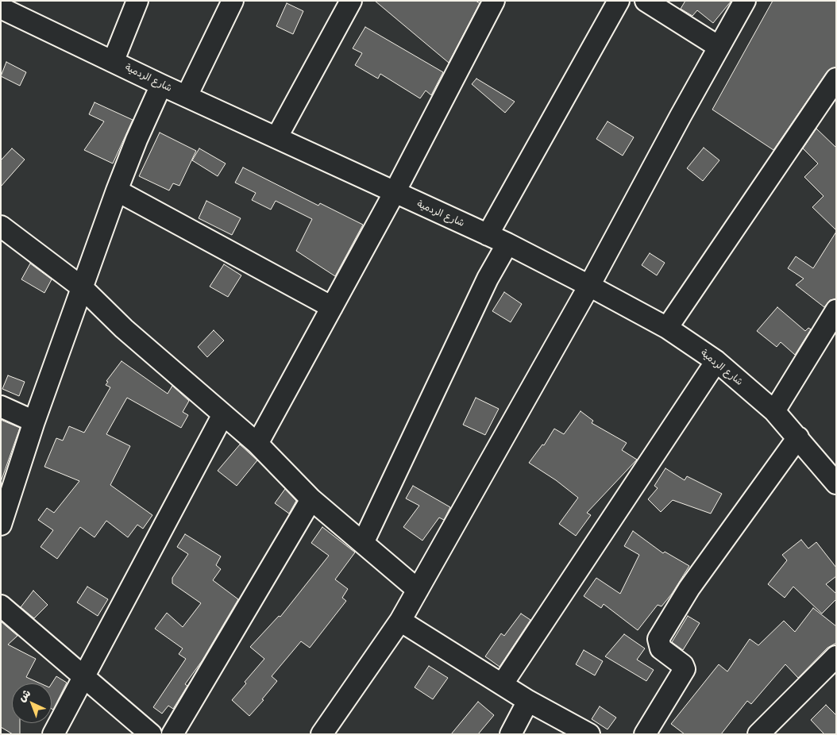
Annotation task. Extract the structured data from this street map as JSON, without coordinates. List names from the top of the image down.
{
  "streets": {
    "street": ["شارع الردمية"]
  },
  "north": "top left"
}
